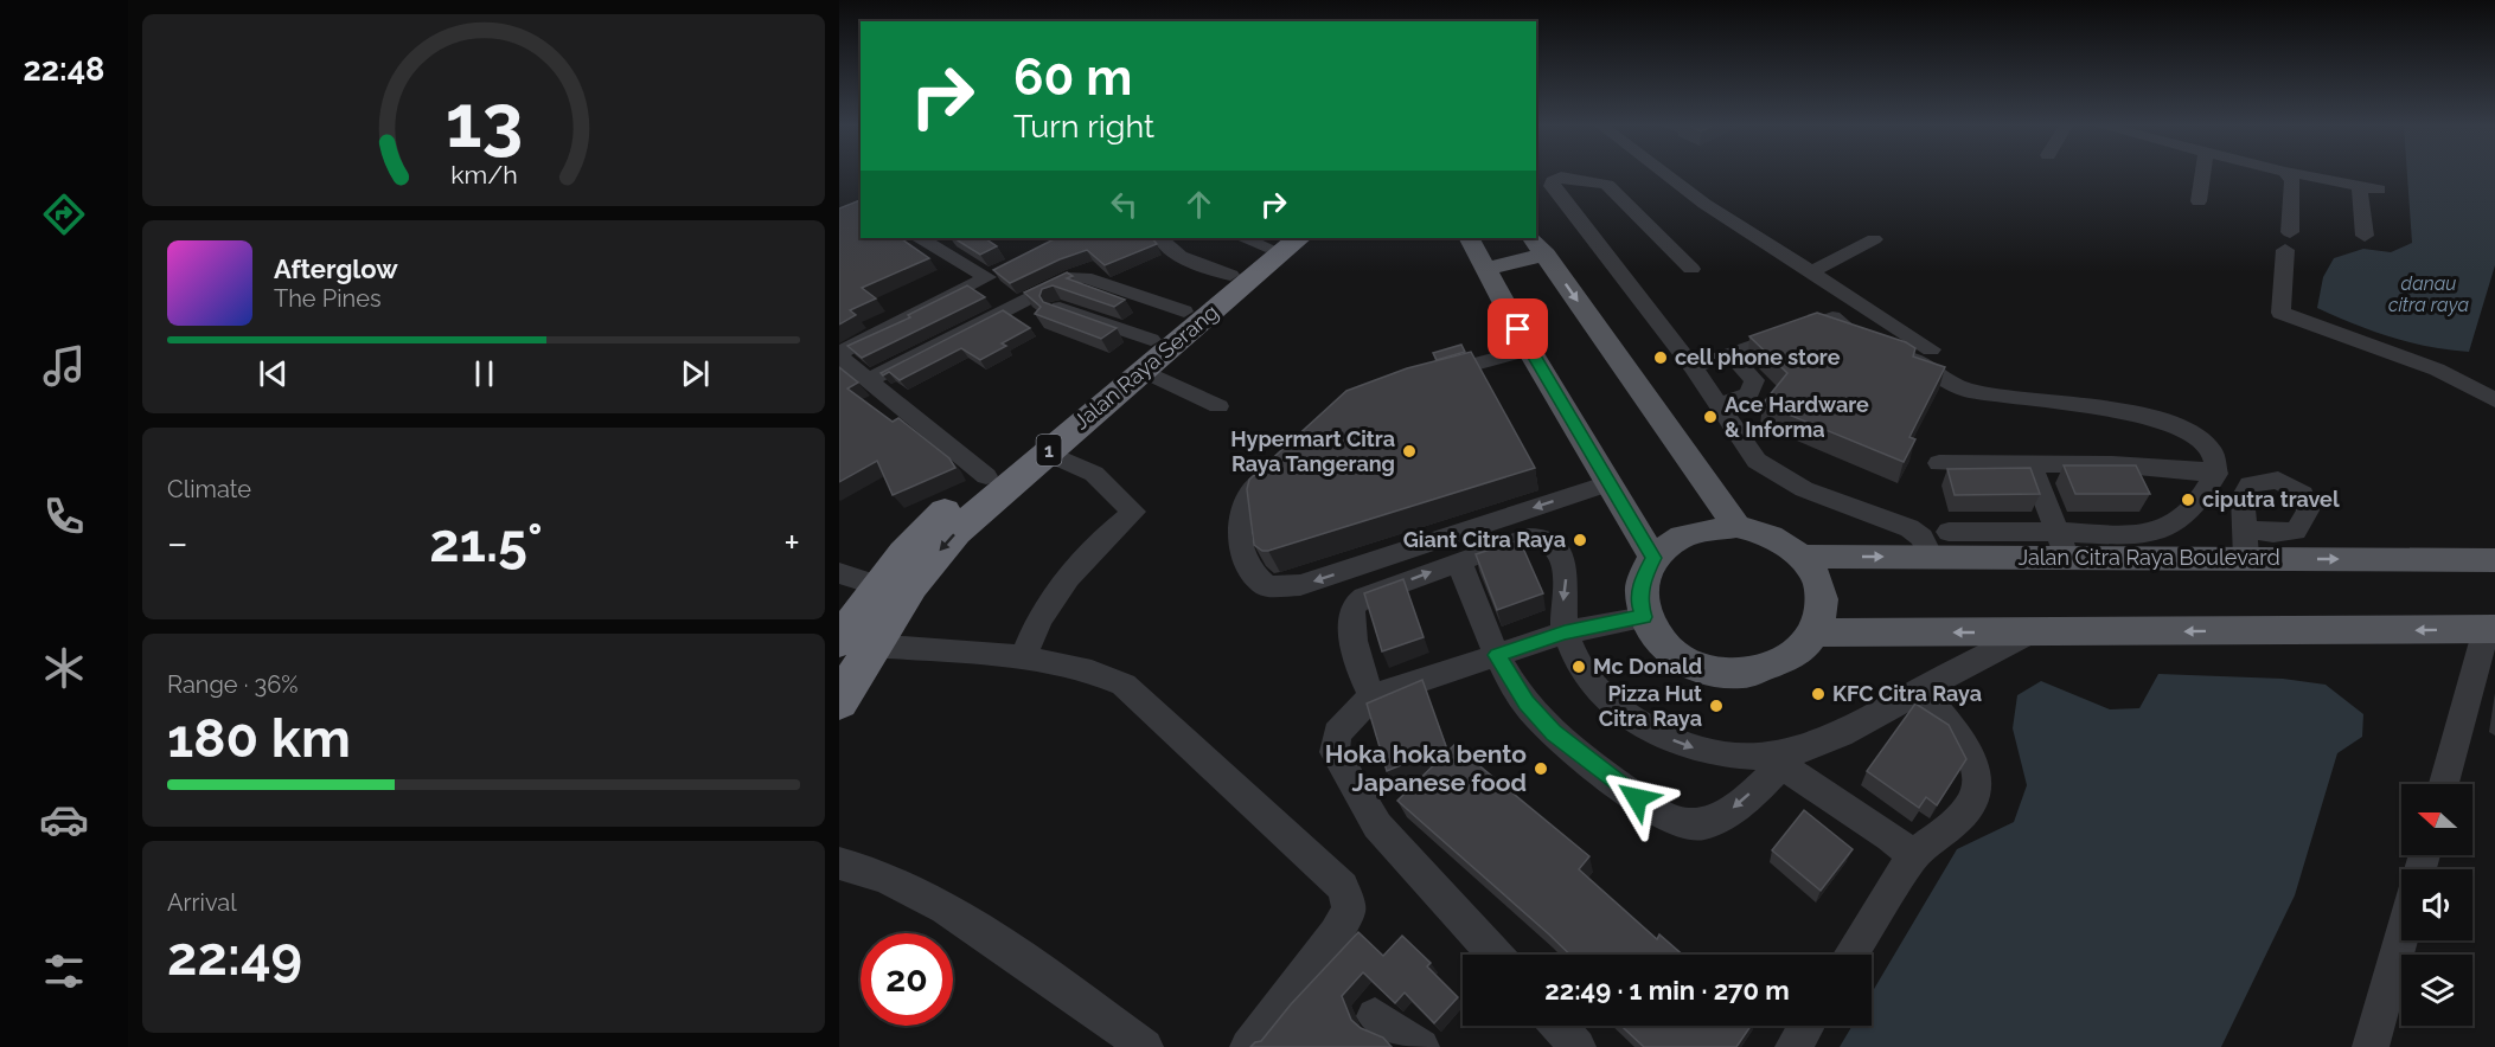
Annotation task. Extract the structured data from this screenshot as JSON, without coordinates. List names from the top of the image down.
{
  "streets": {
    "highway": ["Jalan Raya Serang", "1"],
    "main road": ["Jalan Citra Raya Boulevard"]
  },
  "water": ["danau citra raya"],
  "places": [
    "cell phone store",
    "Ace Hardware & Informa",
    "Hypermart Citra Raya Tangerang",
    "ciputra travel",
    "Giant Citra Raya",
    "Mc Donald",
    "KFC Citra Raya",
    "Pizza Hut Citra Raya",
    "Hoka hoka bento Japanese food"
  ],
  "north": "left",
  "page": {
    "tabs": "22:48",
    "turn": ["60 m", "Turn right"],
    "song": ["Afterglow", "The Pines"],
    "tile": [
      "Climate",
      ["Range · 36%", "180 km"],
      ["Arrival", "22:49"]
    ],
    "heat": ["−", "21.5°", "+"],
    "limit": "20",
    "trip": "22:49 · 1 min · 270 m",
    "gauge": ["13", "km/h"]
  }
}
